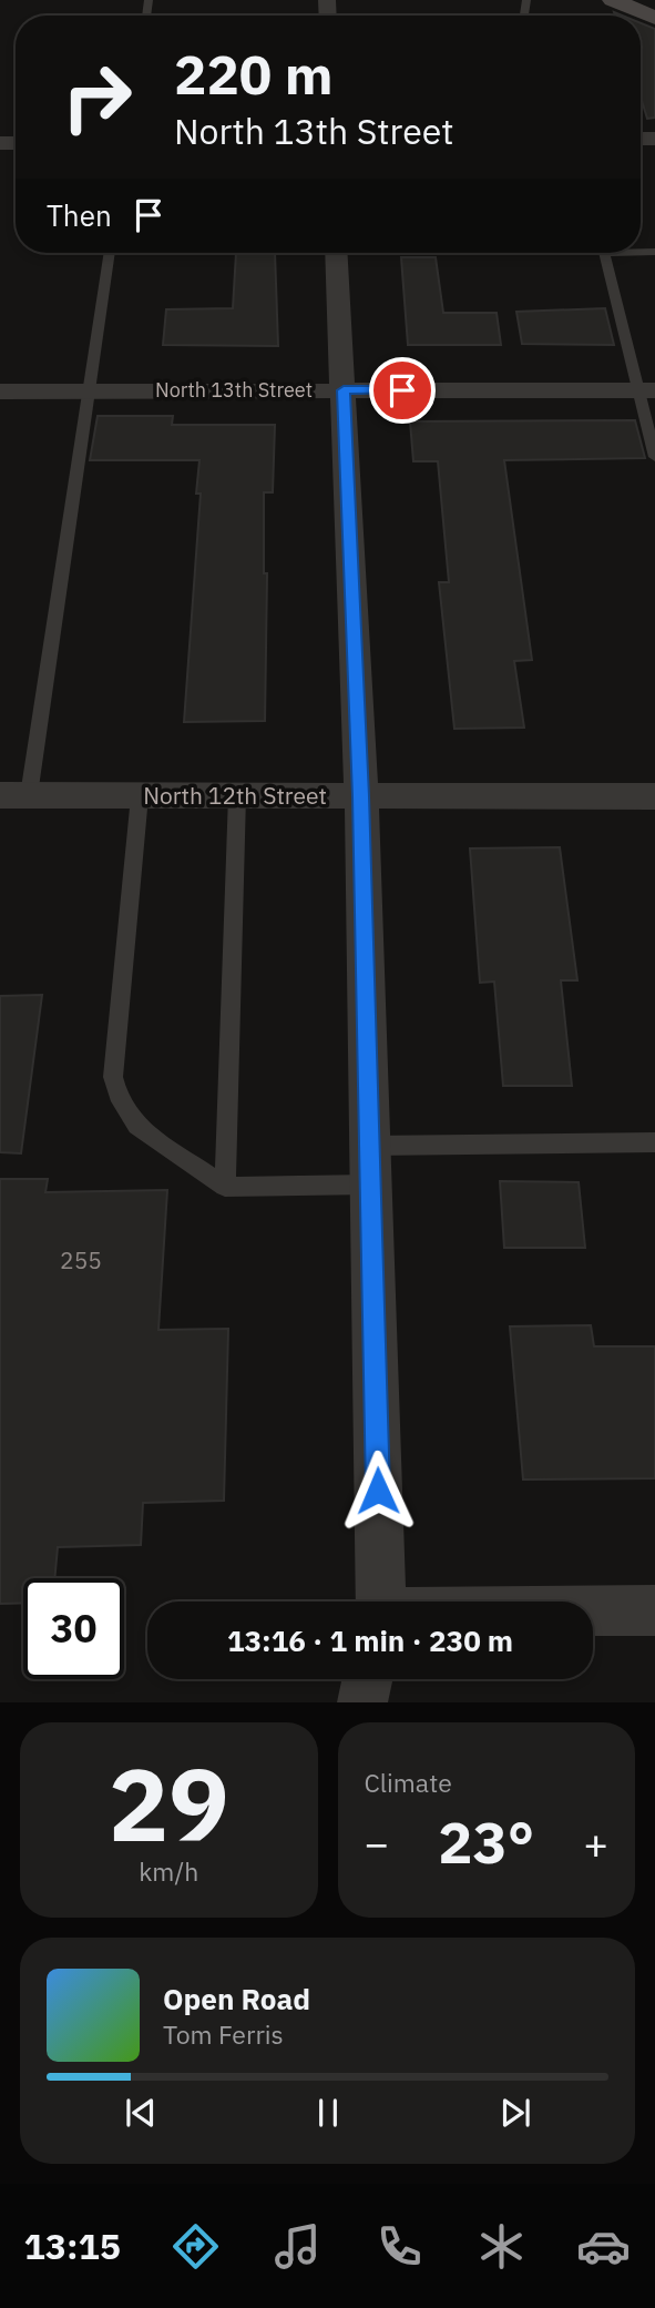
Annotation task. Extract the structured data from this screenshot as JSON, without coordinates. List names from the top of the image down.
{
  "streets": {
    "street": ["North 13th Street", "North 12th Street"]
  },
  "house_numbers": ["255"],
  "page": {
    "turn": ["220 m", "North 13th Street"],
    "then": "Then",
    "limit": "30",
    "trip": "13:16 · 1 min · 230 m",
    "tile": [
      ["29", "km/h"],
      "Climate"
    ],
    "heat": ["−", "23°", "+"],
    "song": ["Open Road", "Tom Ferris"],
    "tabs": "13:15"
  }
}
